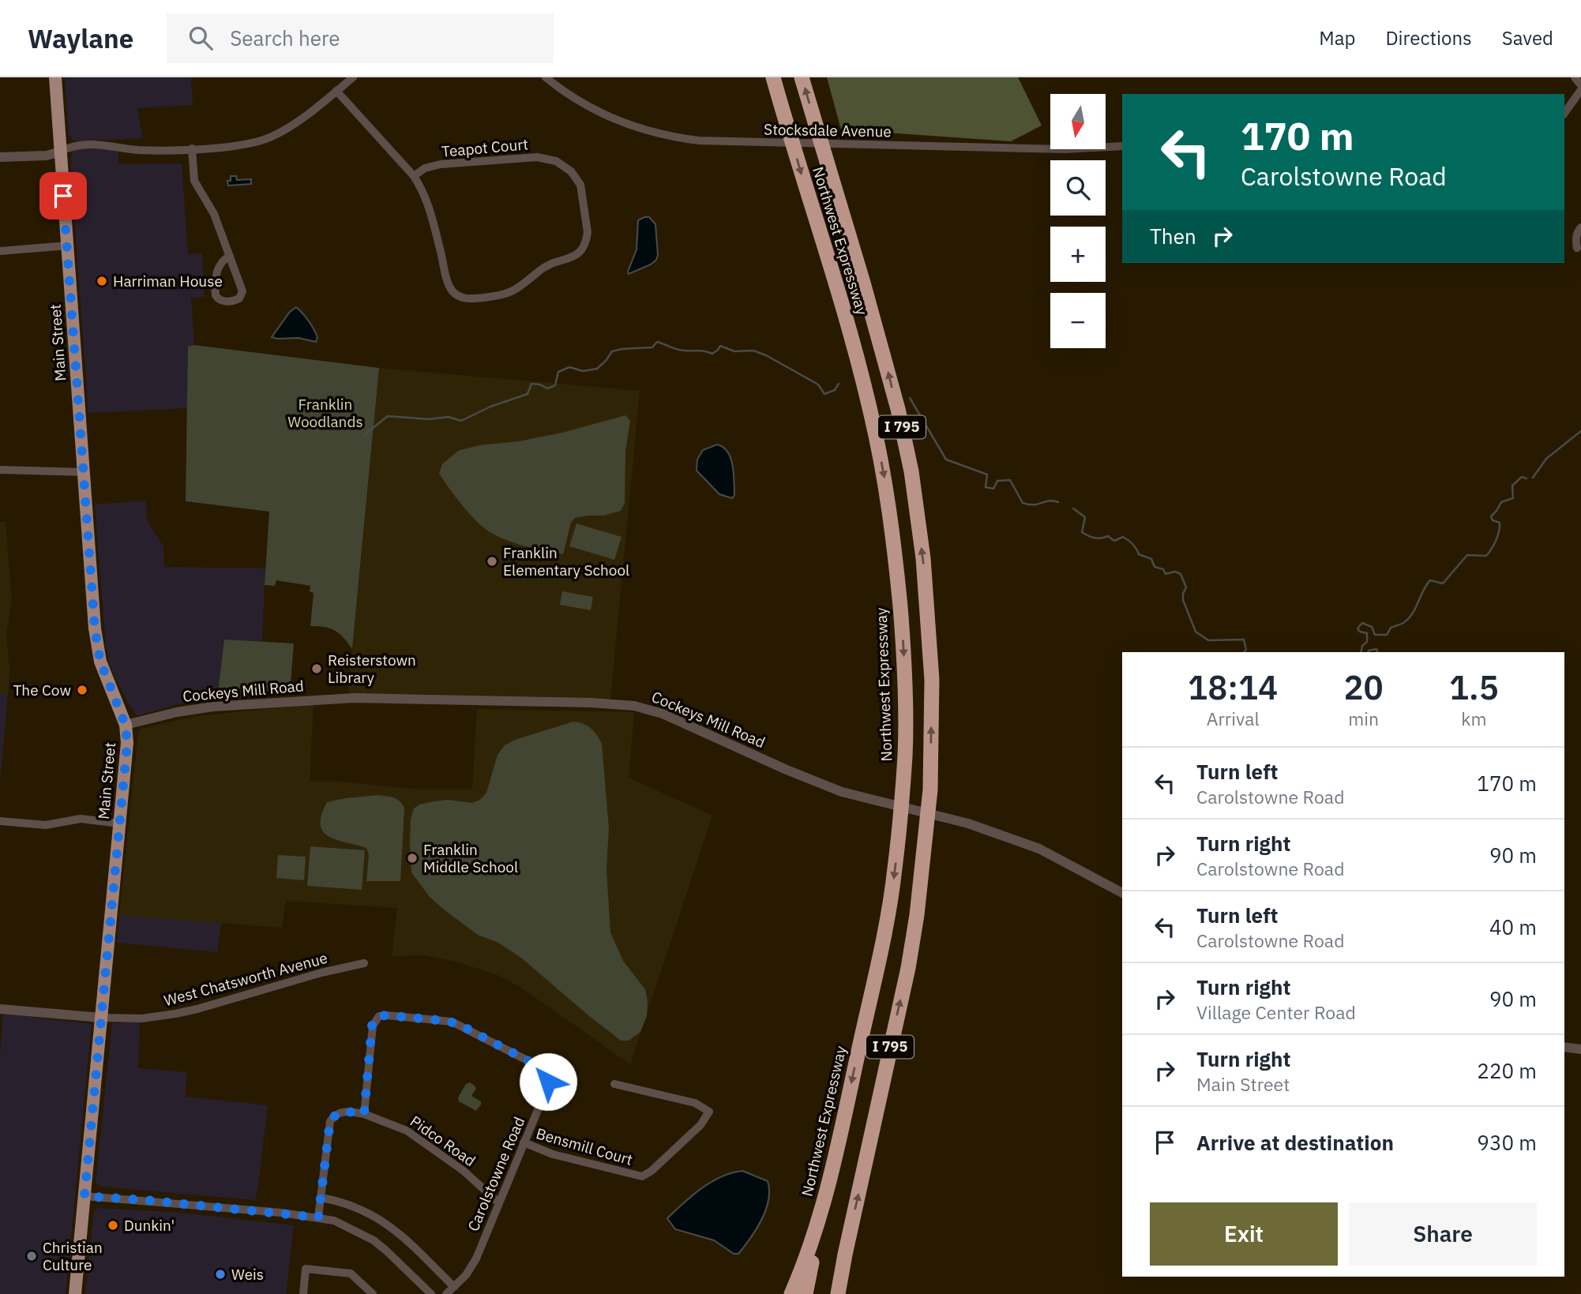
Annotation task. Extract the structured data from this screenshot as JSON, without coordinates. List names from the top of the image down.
{
  "streets": {
    "highway": ["Northwest Expressway", "I 795"],
    "main road": ["Main Street"],
    "street": [
      "Stocksdale Avenue",
      "Teapot Court",
      "Cockeys Mill Road",
      "West Chatsworth Avenue",
      "Pidco Road",
      "Bensmill Court",
      "Carolstowne Road"
    ]
  },
  "crossings": [
    ["Main Street", "Cockeys Mill Road"],
    ["Main Street", "West Chatsworth Avenue"],
    ["Pidco Road", "Carolstowne Road"],
    ["Bensmill Court", "Carolstowne Road"]
  ],
  "parks": ["Franklin Woodlands"],
  "places": [
    "Harriman House",
    "Franklin Elementary School",
    "Reisterstown Library",
    "The Cow",
    "Franklin Middle School",
    "Dunkin'",
    "Christian Culture",
    "Weis"
  ],
  "north": "bottom",
  "page": {
    "header": "Waylane",
    "search": "Search here",
    "nav": ["Map", "Directions", "Saved"],
    "map_buttons": ["+", "−"],
    "turn": ["170 m", "Carolstowne Road"],
    "then": "Then",
    "eta": [
      "18:14",
      "Arrival",
      "20",
      "min",
      "1.5",
      "km"
    ],
    "list": [
      {
        "name": "Turn left",
        "note": "Carolstowne Road",
        "value": "170 m"
      },
      {
        "name": "Turn right",
        "note": "Carolstowne Road",
        "value": "90 m"
      },
      {
        "name": "Turn left",
        "note": "Carolstowne Road",
        "value": "40 m"
      },
      {
        "name": "Turn right",
        "note": "Village Center Road",
        "value": "90 m"
      },
      {
        "name": "Turn right",
        "note": "Main Street",
        "value": "220 m"
      },
      {
        "name": "Arrive at destination",
        "value": "930 m"
      }
    ],
    "buttons": ["Exit", "Share"]
  }
}
